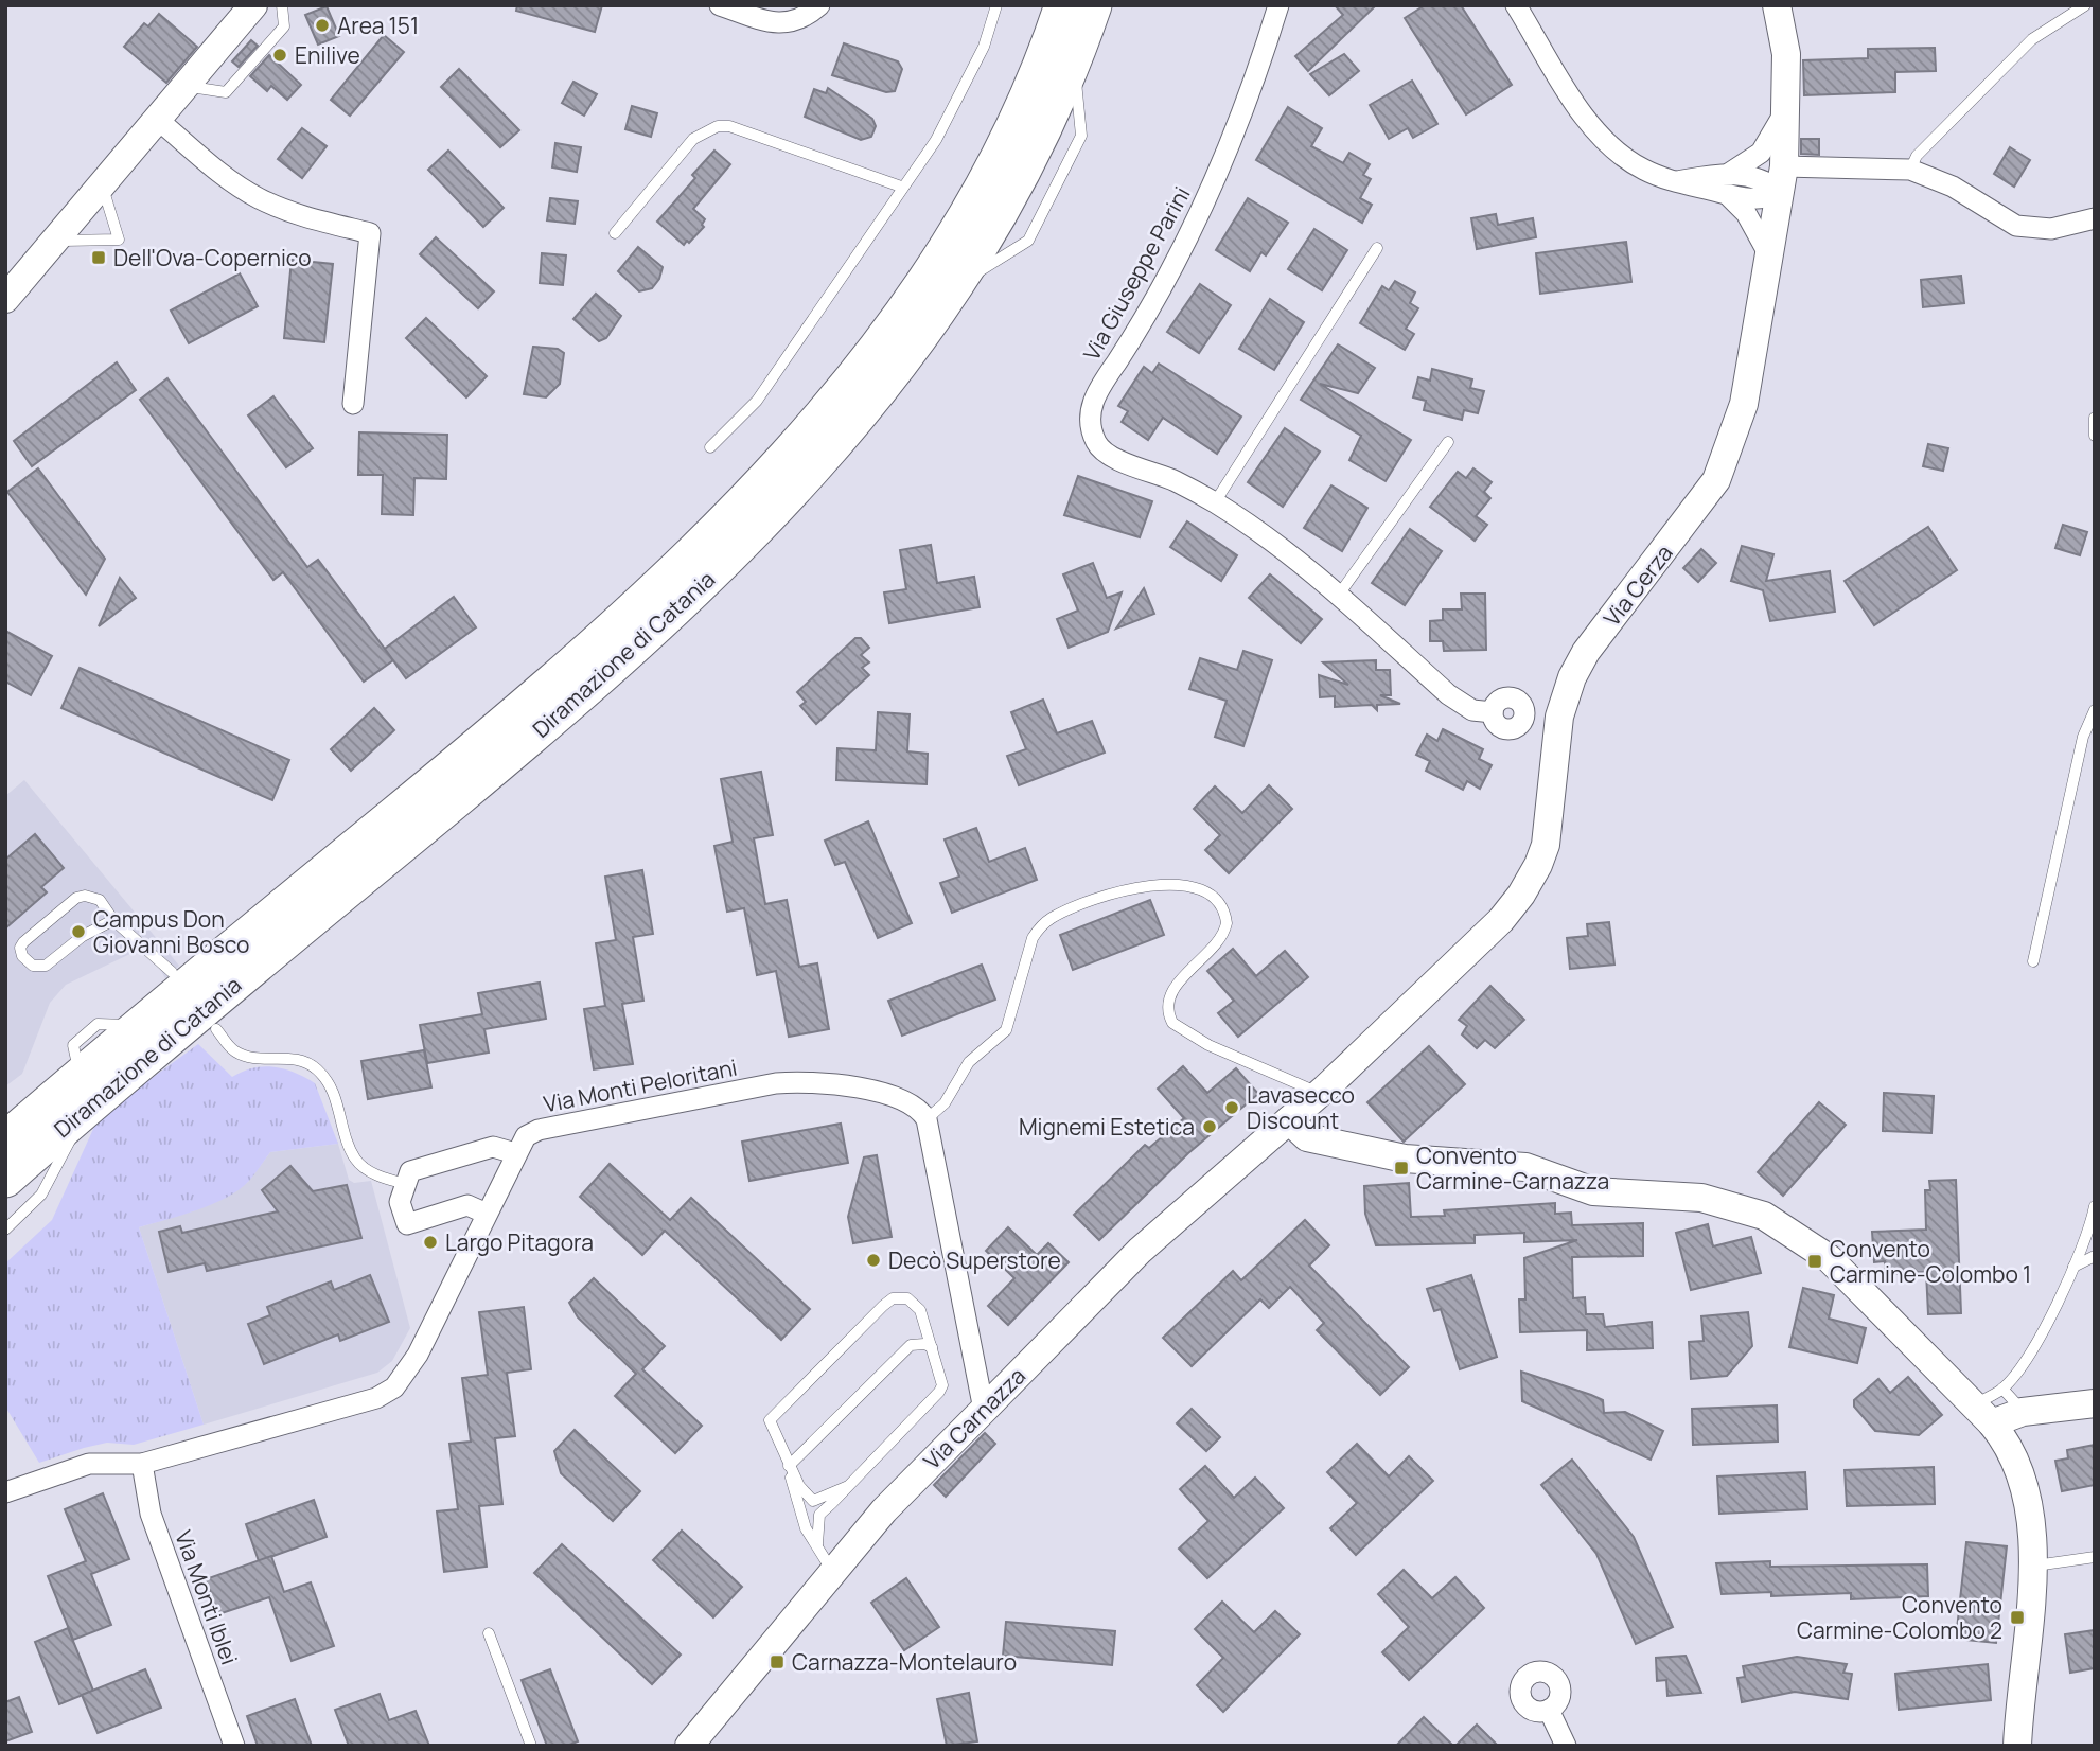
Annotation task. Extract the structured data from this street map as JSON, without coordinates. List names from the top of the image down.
{
  "streets": {
    "highway": ["Diramazione di Catania"],
    "main road": ["Via Cerza", "Via Carnazza"],
    "street": ["Via Giuseppe Parini", "Via Monti Peloritani", "Via Monti Iblei"]
  },
  "crossings": [
    ["Via Cerza", "Via Carnazza"],
    ["Via Monti Peloritani", "Via Monti Iblei"]
  ],
  "places": {
    "other": [
      "Area 151",
      "Enilive",
      "Campus Don Giovanni Bosco",
      "Lavasecco Discount",
      "Mignemi Estetica",
      "Largo Pitagora",
      "Decò Superstore"
    ],
    "transit": [
      "Dell'Ova-Copernico",
      "Convento Carmine-Carnazza",
      "Convento Carmine-Colombo 1",
      "Convento Carmine-Colombo 2",
      "Carnazza-Montelauro"
    ]
  }
}
